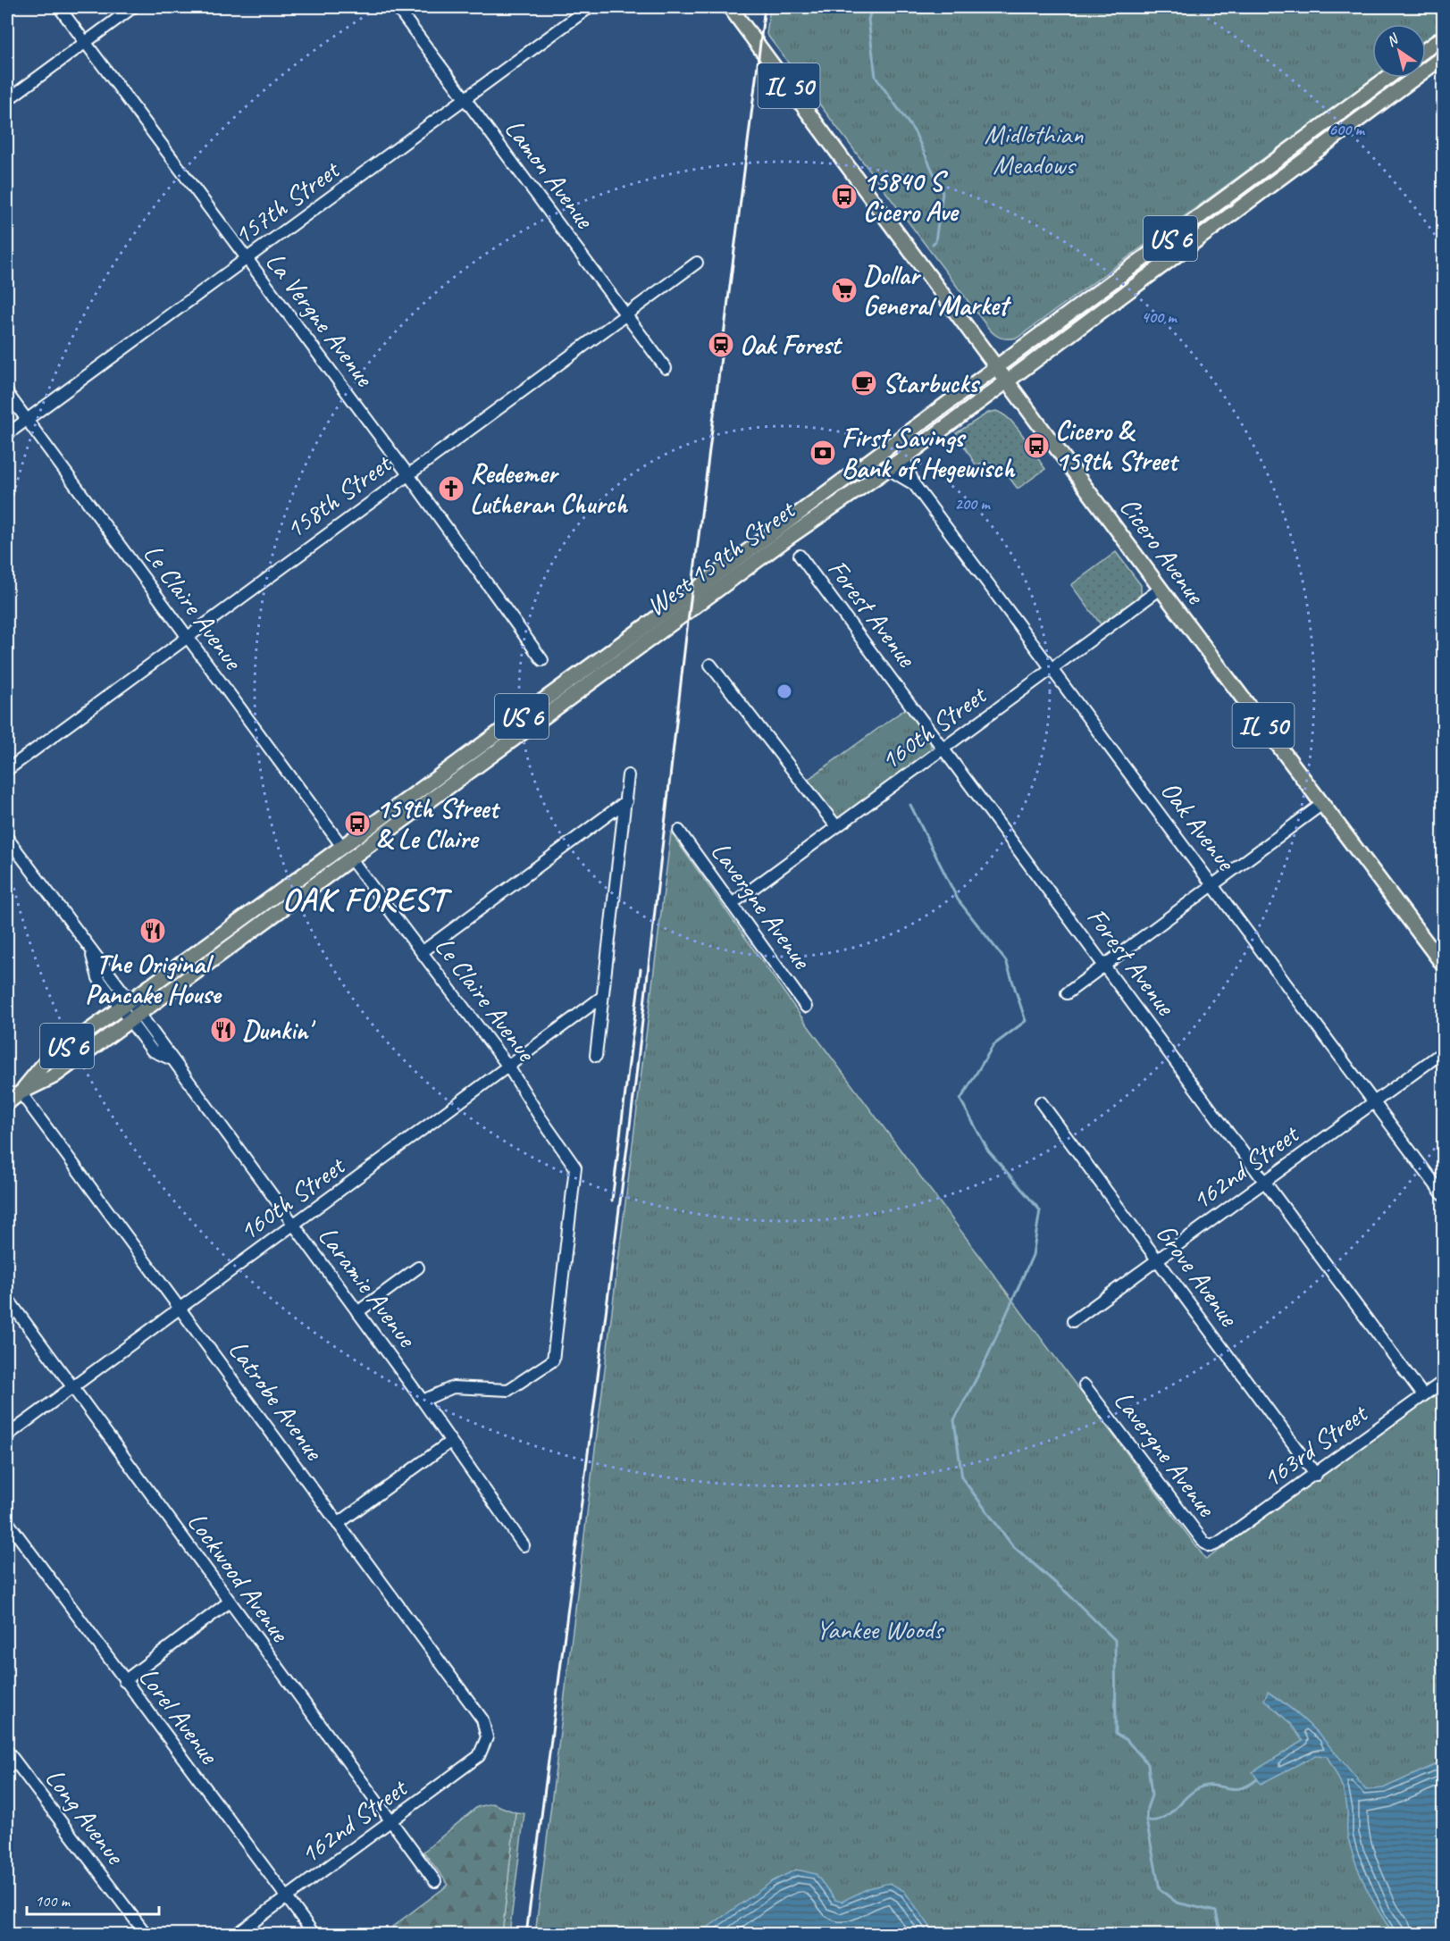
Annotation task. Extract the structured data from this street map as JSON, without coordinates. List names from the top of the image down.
{
  "streets": {
    "main road": [
      "IL 50",
      "US 6",
      "Cicero Avenue",
      "West 159th Street"
    ],
    "street": [
      "Lamon Avenue",
      "157th Street",
      "La Vergne Avenue",
      "158th Street",
      "Le Claire Avenue",
      "Forest Avenue",
      "160th Street",
      "Oak Avenue",
      "Lavergne Avenue",
      "162nd Street",
      "Grove Avenue",
      "Laramie Avenue",
      "Latrobe Avenue",
      "163rd Street",
      "Lockwood Avenue",
      "Lorel Avenue",
      "Long Avenue"
    ]
  },
  "crossings": [
    ["Lamon Avenue", "157th Street"],
    ["Lamon Avenue", "158th Street"],
    ["157th Street", "La Vergne Avenue"],
    ["157th Street", "Le Claire Avenue"],
    ["La Vergne Avenue", "158th Street"],
    ["158th Street", "Le Claire Avenue"],
    ["Cicero Avenue", "West 159th Street"],
    ["Cicero Avenue", "160th Street"],
    ["West 159th Street", "Le Claire Avenue"],
    ["West 159th Street", "Oak Avenue"],
    ["West 159th Street", "Laramie Avenue"],
    ["West 159th Street", "Latrobe Avenue"],
    ["Le Claire Avenue", "160th Street"],
    ["Le Claire Avenue", "Laramie Avenue"],
    ["Forest Avenue", "160th Street"],
    ["Forest Avenue", "162nd Street"],
    ["Forest Avenue", "163rd Street"],
    ["160th Street", "Oak Avenue"],
    ["160th Street", "Lavergne Avenue"],
    ["160th Street", "Laramie Avenue"],
    ["160th Street", "Latrobe Avenue"],
    ["160th Street", "Lockwood Avenue"],
    ["Oak Avenue", "162nd Street"],
    ["Lavergne Avenue", "163rd Street"],
    ["162nd Street", "Grove Avenue"],
    ["162nd Street", "Latrobe Avenue"],
    ["162nd Street", "Lockwood Avenue"],
    ["162nd Street", "Lorel Avenue"],
    ["Grove Avenue", "163rd Street"]
  ],
  "districts": ["OAK FOREST"],
  "parks": ["Midlothian Meadows", "Yankee Woods"],
  "places": {
    "bus stop": ["15840 S Cicero Ave", "Cicero & 159th Street", "159th Street & Le Claire"],
    "supermarket": ["Dollar General Market"],
    "station": ["Oak Forest"],
    "cafe": ["Starbucks"],
    "bank": ["First Savings Bank of Hegewisch"],
    "church": ["Redeemer Lutheran Church"],
    "restaurant": ["The Original Pancake House", "Dunkin'"]
  },
  "scale_bar": "100 m",
  "north": "top left",
  "rings": ["600 m", "400 m", "200 m"]
}
